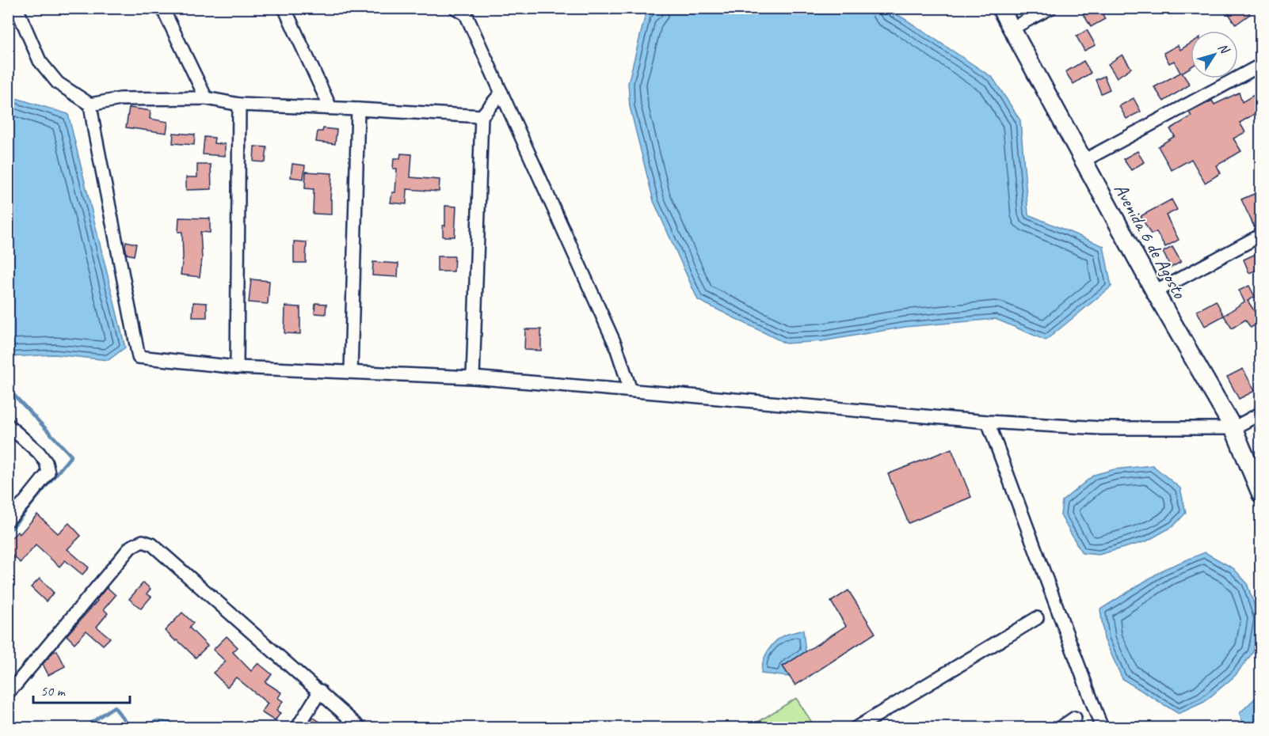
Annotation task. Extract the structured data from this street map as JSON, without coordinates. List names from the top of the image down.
{
  "streets": {
    "street": ["Avenida 6 de Agosto"]
  },
  "scale_bar": "50 m",
  "north": "top right"
}
